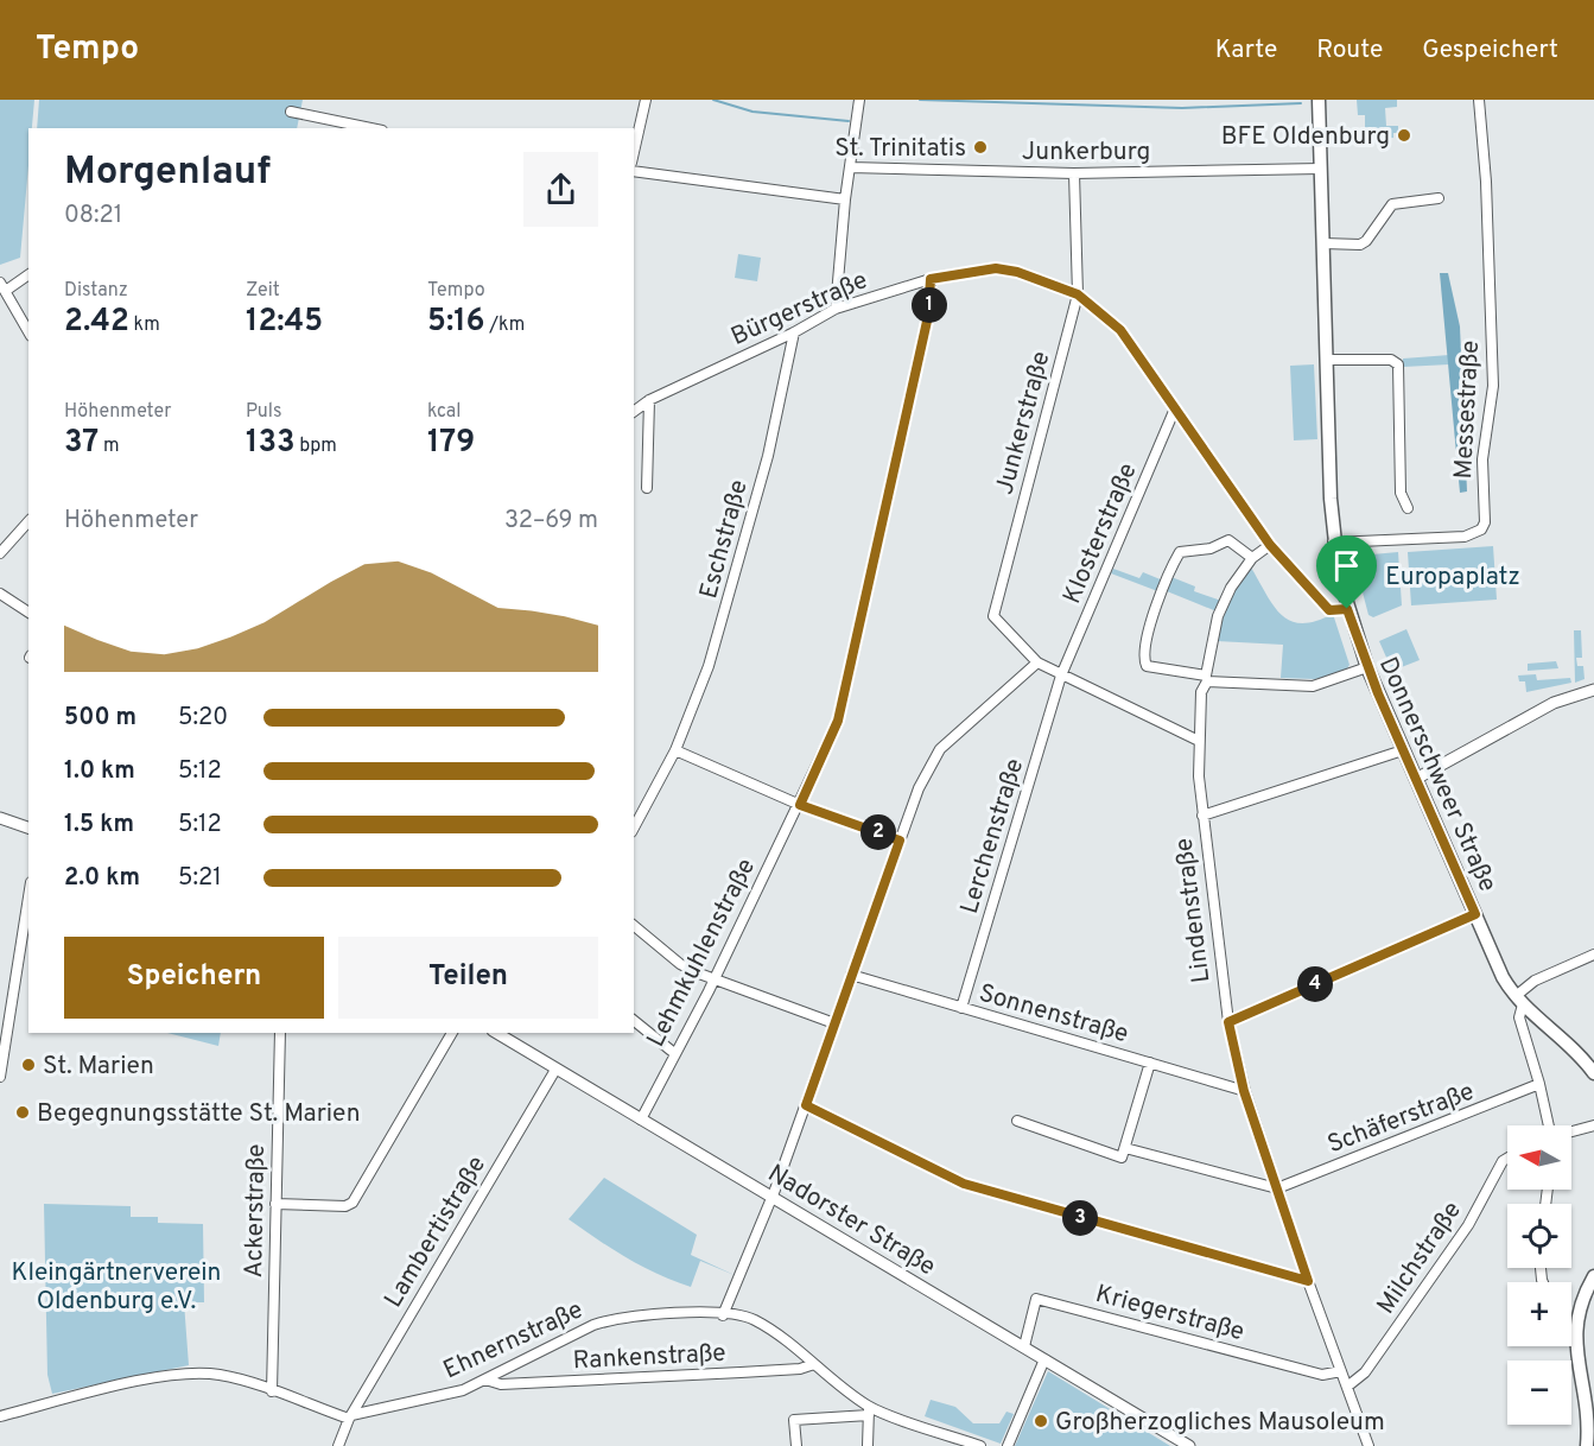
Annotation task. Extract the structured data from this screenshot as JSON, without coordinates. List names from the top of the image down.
{
  "streets": {
    "main road": ["Donnerschweer Straße"],
    "street": [
      "Junkerburg",
      "Bürgerstraße",
      "Messestraße",
      "Junkerstraße",
      "Klosterstraße",
      "Eschstraße",
      "Lerchenstraße",
      "Lindenstraße",
      "Lehmkuhlenstraße",
      "Sonnenstraße",
      "Schäferstraße",
      "Ackerstraße",
      "Nadorster Straße",
      "Lambertistraße",
      "Milchstraße",
      "Kriegerstraße",
      "Ehnernstraße",
      "Rankenstraße"
    ]
  },
  "crossings": [
    ["Junkerburg", "Junkerstraße"],
    ["Junkerburg", "Donnerschweer Straße"],
    ["Bürgerstraße", "Junkerstraße"],
    ["Bürgerstraße", "Klosterstraße"],
    ["Bürgerstraße", "Eschstraße"],
    ["Bürgerstraße", "Donnerschweer Straße"],
    ["Bürgerstraße", "Lindenstraße"],
    ["Bürgerstraße", "Lehmkuhlenstraße"],
    ["Messestraße", "Donnerschweer Straße"],
    ["Klosterstraße", "Lerchenstraße"],
    ["Donnerschweer Straße", "Schäferstraße"],
    ["Lerchenstraße", "Sonnenstraße"],
    ["Lindenstraße", "Sonnenstraße"],
    ["Lindenstraße", "Schäferstraße"],
    ["Lindenstraße", "Milchstraße"],
    ["Lindenstraße", "Kriegerstraße"],
    ["Lehmkuhlenstraße", "Nadorster Straße"],
    ["Nadorster Straße", "Lambertistraße"],
    ["Nadorster Straße", "Kriegerstraße"],
    ["Lambertistraße", "Ehnernstraße"],
    ["Ehnernstraße", "Rankenstraße"]
  ],
  "parks": ["Europaplatz", "Kleingärtnerverein Oldenburg e.V."],
  "places": [
    "BFE Oldenburg",
    "St. Trinitatis",
    "St. Marien",
    "Begegnungsstätte St. Marien",
    "Großherzogliches Mausoleum"
  ],
  "north": "left",
  "page": {
    "header": "Tempo",
    "nav": ["Karte", "Route", "Gespeichert"],
    "heading": ["Morgenlauf", "08:21"],
    "stats": [
      ["Distanz", "2.42 km"],
      ["Zeit", "12:45"],
      ["Tempo", "5:16 /km"],
      ["Höhenmeter", "37 m"],
      ["Puls", "133 bpm"],
      ["kcal", "179"]
    ],
    "pins": [
      "1",
      "2",
      "4",
      "3"
    ],
    "chart": ["Höhenmeter", "32–69 m"],
    "list": [
      {
        "name": "500 m",
        "note": "5:20"
      },
      {
        "name": "1.0 km",
        "note": "5:12"
      },
      {
        "name": "1.5 km",
        "note": "5:12"
      },
      {
        "name": "2.0 km",
        "note": "5:21"
      }
    ],
    "buttons": ["Speichern", "Teilen"],
    "map_buttons": ["+", "−"]
  }
}
